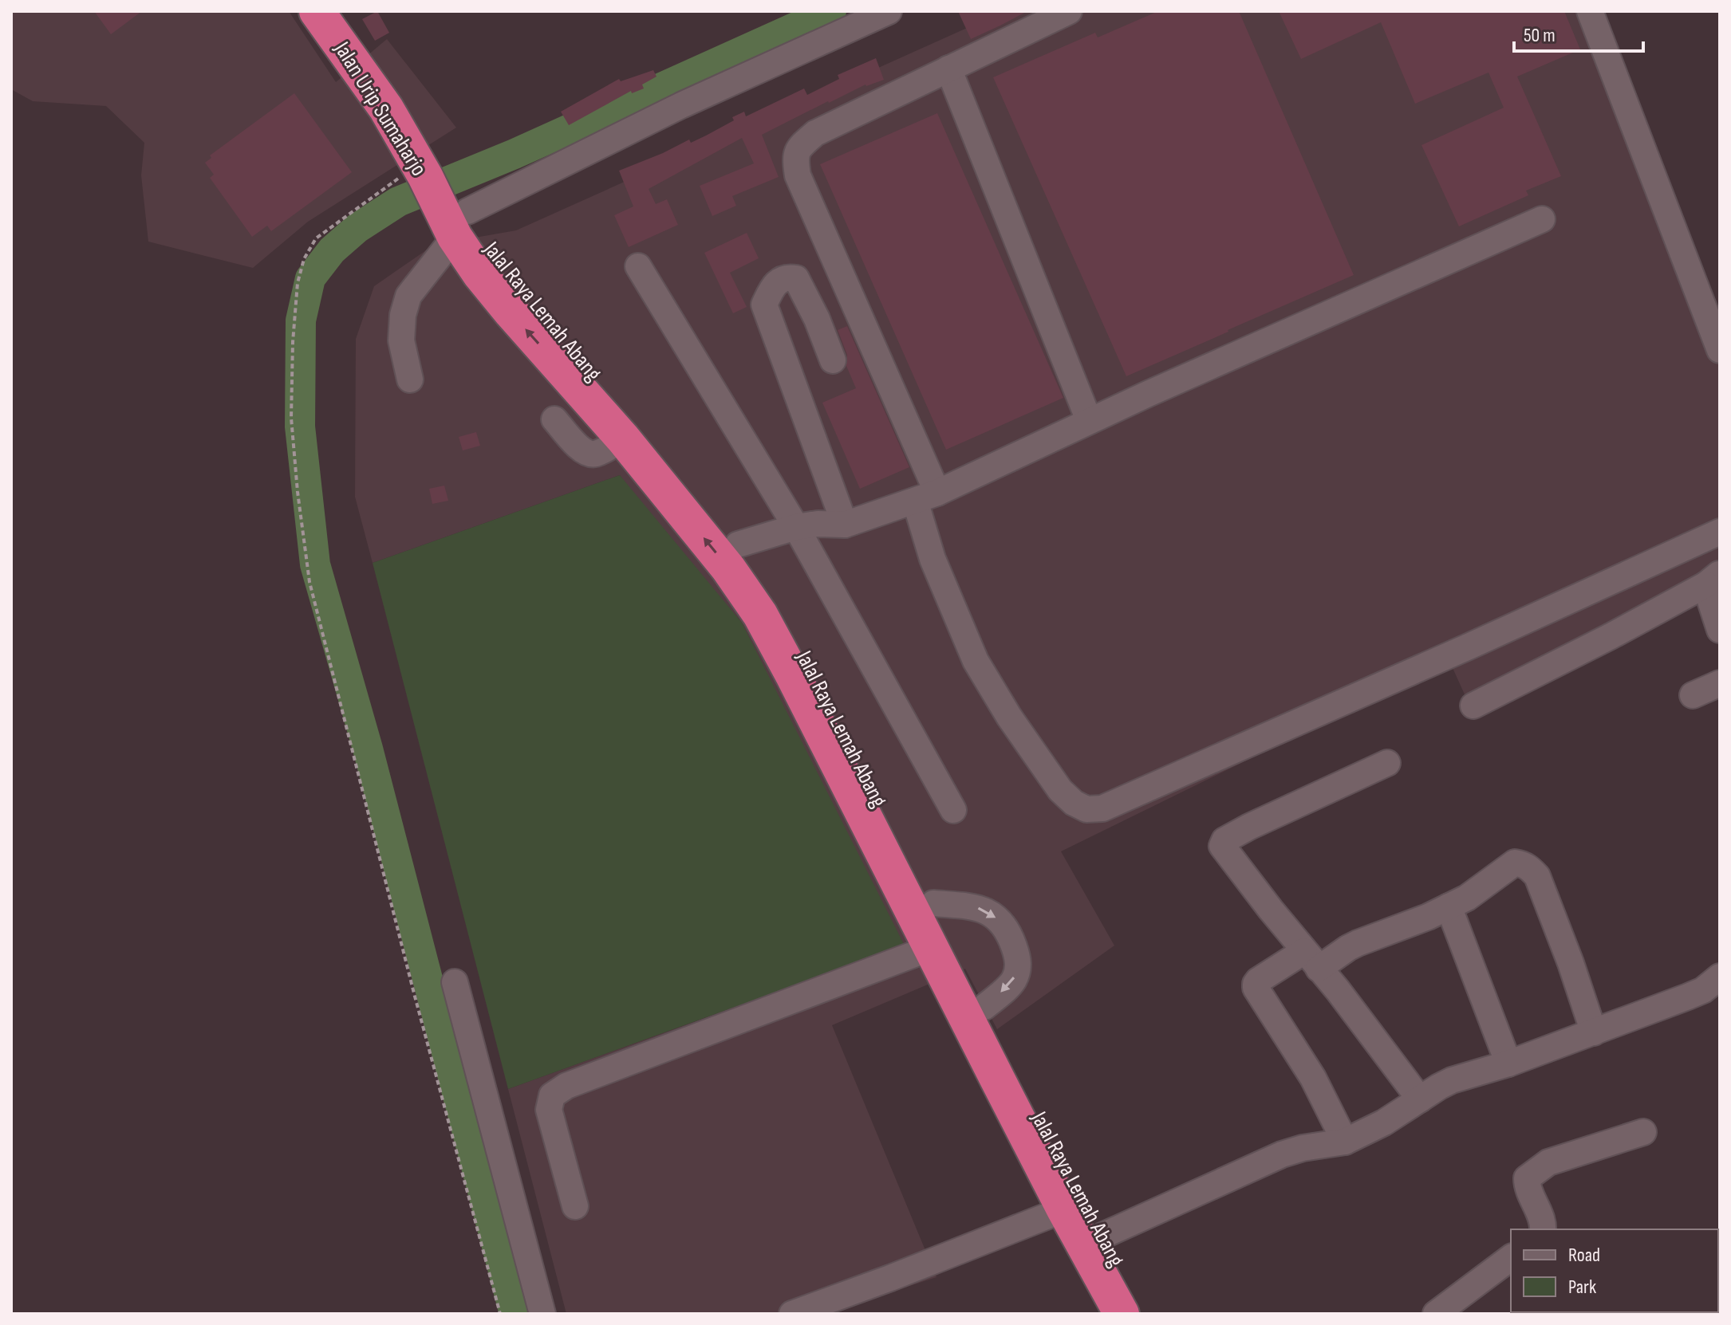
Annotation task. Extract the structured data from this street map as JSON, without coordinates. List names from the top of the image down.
{
  "streets": {
    "highway": ["Jalan Urip Sumaharjo", "Jalal Raya Lemah Abang"]
  },
  "crossings": [
    ["Jalan Urip Sumaharjo", "Jalal Raya Lemah Abang"]
  ],
  "legend": ["Road", "Park"],
  "scale_bar": "50 m"
}
